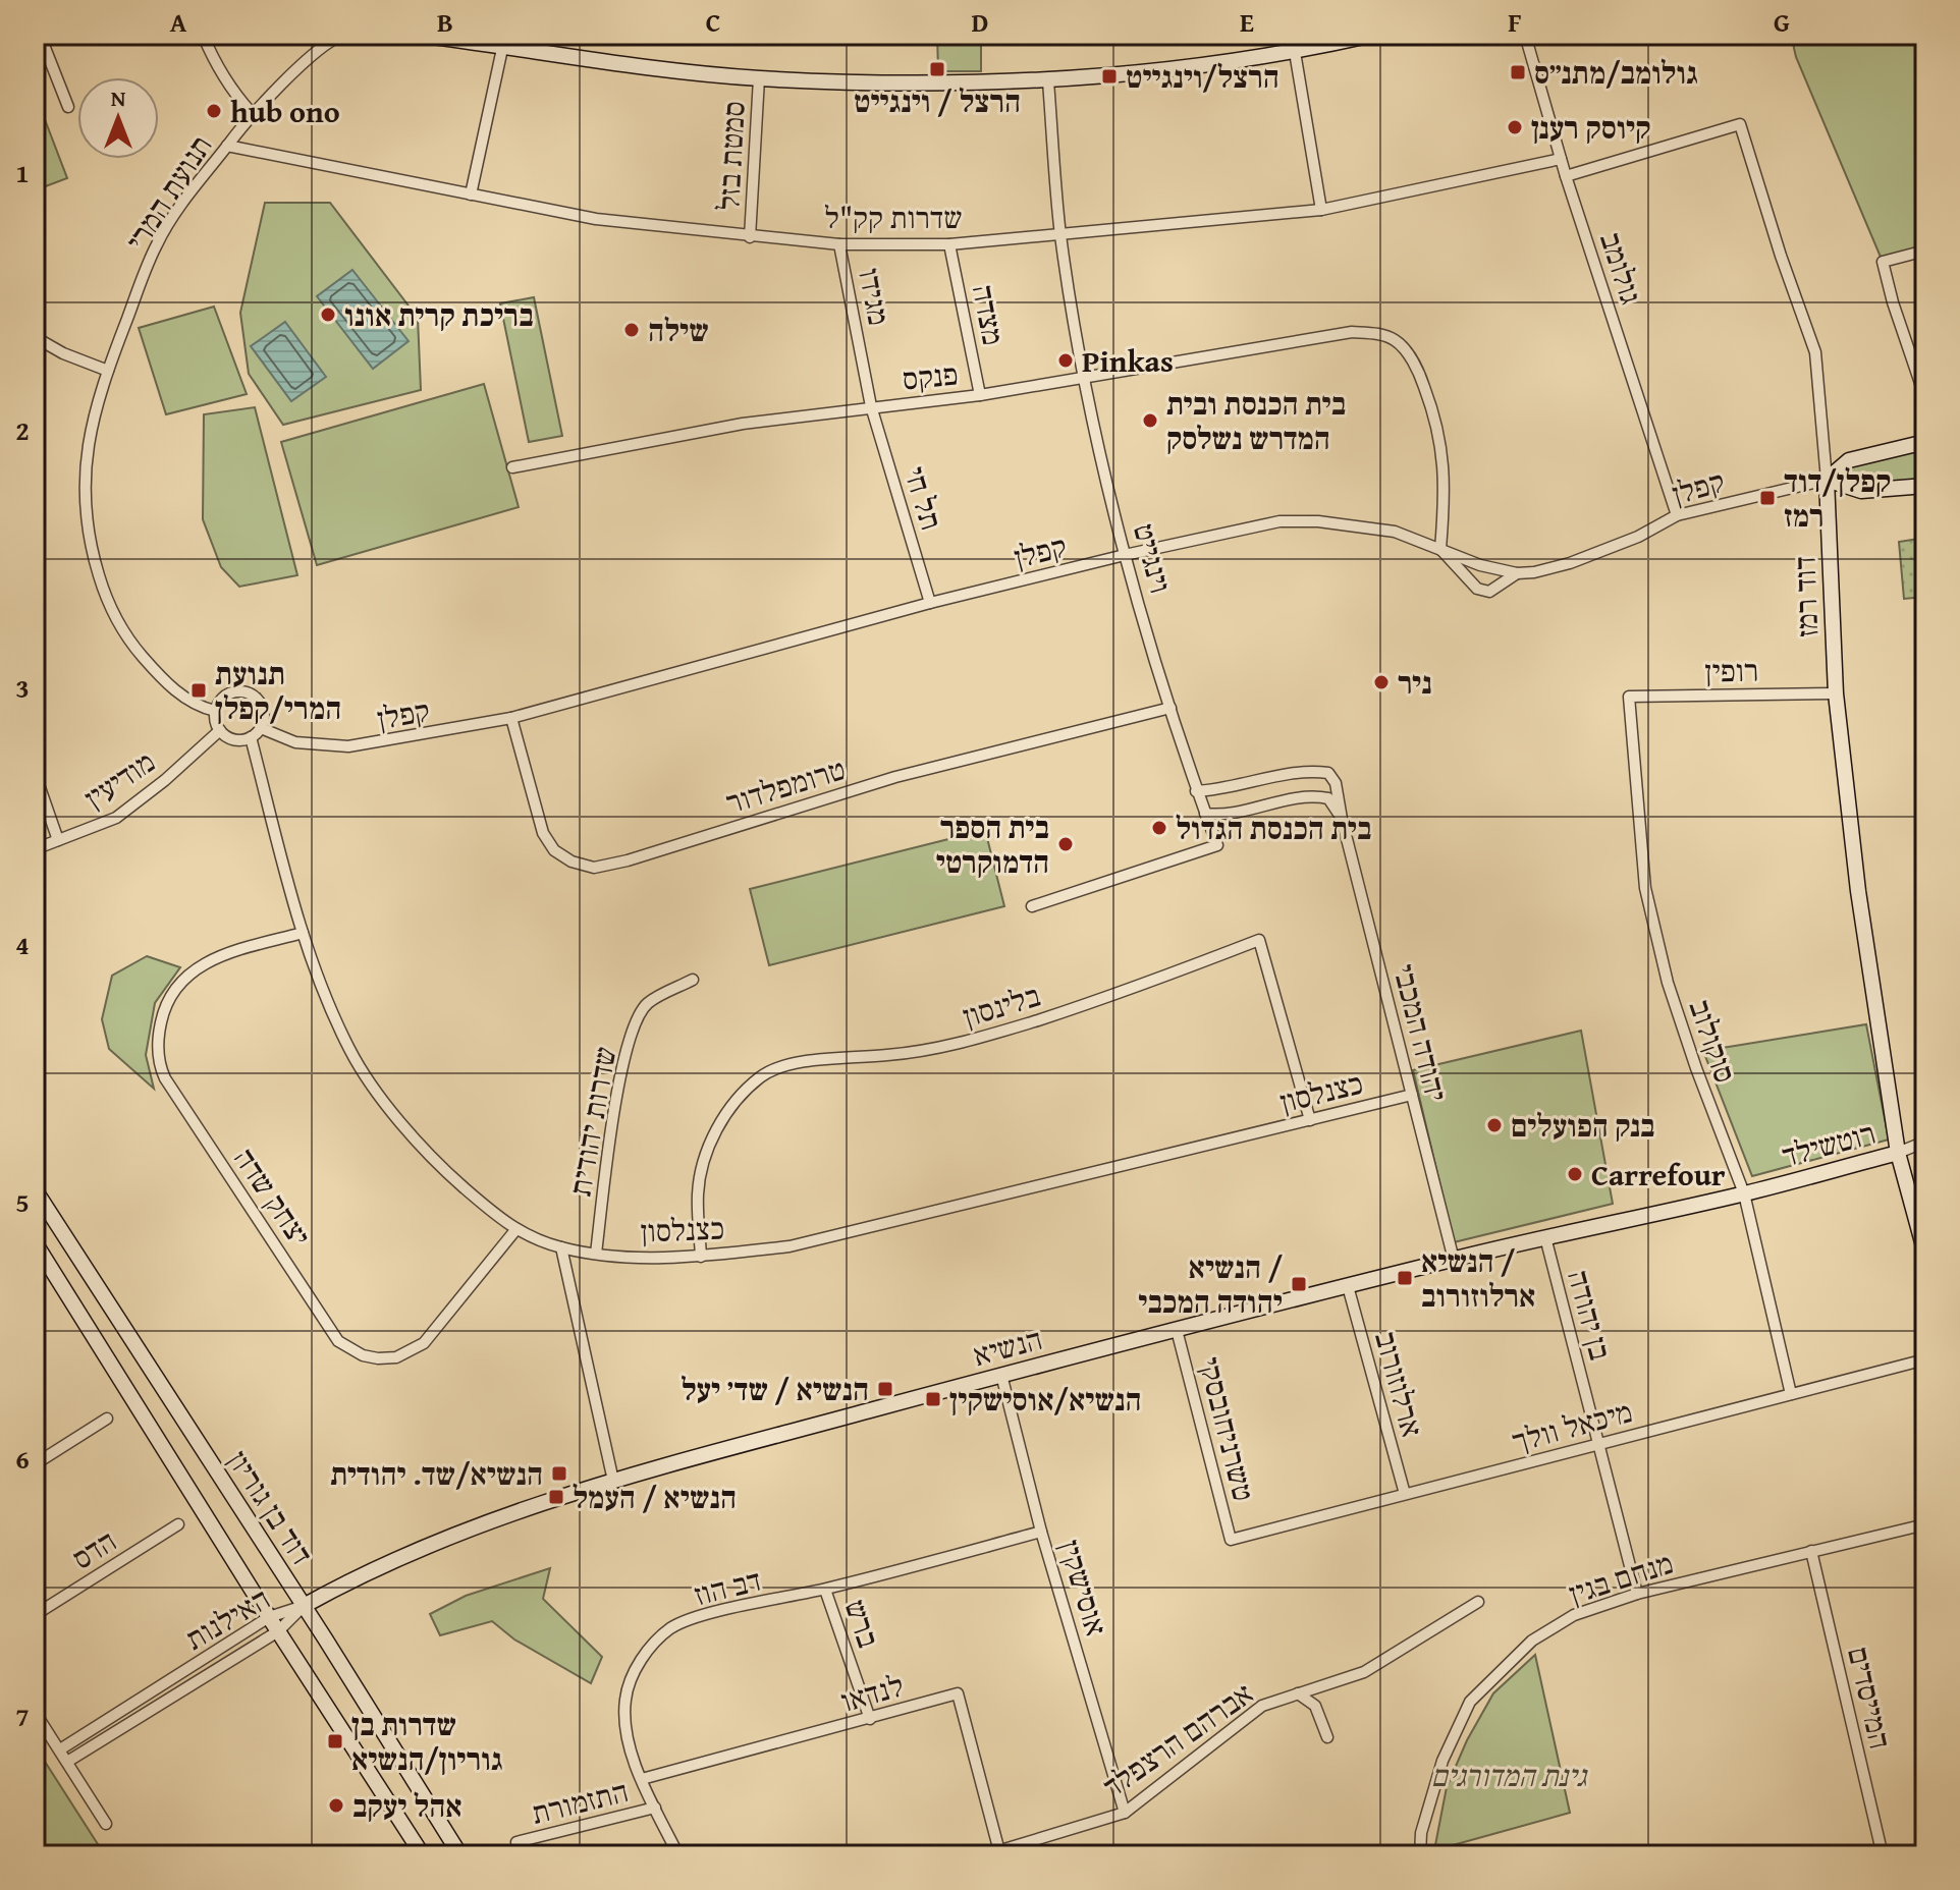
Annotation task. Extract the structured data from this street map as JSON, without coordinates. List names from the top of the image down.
{
  "streets": {
    "street": [
      "סמטת בזל",
      "תנועת המרי",
      "שדרות קק\"ל",
      "גולומב",
      "מגידו",
      "מצדה",
      "פנקס",
      "קפלן",
      "תל חי",
      "וינגייט",
      "דוד רמז",
      "רופין",
      "מודיעין",
      "טרומפלדור",
      "בלינסון",
      "יהודה המכבי",
      "סוקולוב",
      "כצנלסון",
      "שדרות יהודית",
      "רוטשילד",
      "יצחק שדה",
      "בן יהודה",
      "הנשיא",
      "ארלוזורוב",
      "מיכאל וולך",
      "טשרניחובסקי",
      "דוד בן גוריון",
      "הדס",
      "מנחם בגין",
      "דב הוז",
      "אוסישקין",
      "האילנות",
      "ברש",
      "לנדאו",
      "המייסדים",
      "אברהם הרצפלד",
      "התזמורת"
    ]
  },
  "crossings": [
    ["סמטת בזל", "שדרות קק\"ל"],
    ["תנועת המרי", "שדרות קק\"ל"],
    ["תנועת המרי", "קפלן"],
    ["תנועת המרי", "מודיעין"],
    ["תנועת המרי", "כצנלסון"],
    ["שדרות קק\"ל", "גולומב"],
    ["שדרות קק\"ל", "מגידו"],
    ["שדרות קק\"ל", "מצדה"],
    ["שדרות קק\"ל", "וינגייט"],
    ["גולומב", "קפלן"],
    ["גולומב", "דוד רמז"],
    ["מגידו", "פנקס"],
    ["מגידו", "תל חי"],
    ["מצדה", "פנקס"],
    ["פנקס", "קפלן"],
    ["פנקס", "תל חי"],
    ["פנקס", "וינגייט"],
    ["קפלן", "תל חי"],
    ["קפלן", "וינגייט"],
    ["קפלן", "דוד רמז"],
    ["קפלן", "מודיעין"],
    ["קפלן", "טרומפלדור"],
    ["קפלן", "כצנלסון"],
    ["וינגייט", "טרומפלדור"],
    ["וינגייט", "יהודה המכבי"],
    ["דוד רמז", "רופין"],
    ["דוד רמז", "רוטשילד"],
    ["רופין", "סוקולוב"],
    ["מודיעין", "כצנלסון"],
    ["בלינסון", "כצנלסון"],
    ["יהודה המכבי", "כצנלסון"],
    ["יהודה המכבי", "הנשיא"],
    ["סוקולוב", "רוטשילד"],
    ["סוקולוב", "הנשיא"],
    ["סוקולוב", "מיכאל וולך"],
    ["כצנלסון", "שדרות יהודית"],
    ["כצנלסון", "יצחק שדה"],
    ["רוטשילד", "הנשיא"],
    ["בן יהודה", "הנשיא"],
    ["בן יהודה", "מיכאל וולך"],
    ["בן יהודה", "מנחם בגין"],
    ["הנשיא", "ארלוזורוב"],
    ["הנשיא", "טשרניחובסקי"],
    ["הנשיא", "דוד בן גוריון"],
    ["הנשיא", "אוסישקין"],
    ["הנשיא", "האילנות"],
    ["ארלוזורוב", "מיכאל וולך"],
    ["מיכאל וולך", "טשרניחובסקי"],
    ["דוד בן גוריון", "האילנות"],
    ["מנחם בגין", "המייסדים"],
    ["דב הוז", "אוסישקין"],
    ["דב הוז", "ברש"],
    ["דב הוז", "לנדאו"],
    ["דב הוז", "התזמורת"],
    ["אוסישקין", "אברהם הרצפלד"],
    ["ברש", "לנדאו"],
    ["לנדאו", "אברהם הרצפלד"]
  ],
  "parks": ["גינת המדורגים"],
  "places": {
    "transit": [
      "הרצל / וינגייט",
      "גולומב/מתנ״ס",
      "הרצל/וינגייט",
      "קפלן/דוד רמז",
      "תנועת המרי/קפלן",
      "הנשיא / ארלוזורוב",
      "הנשיא / יהודה המכבי",
      "הנשיא / שד׳ יעל",
      "הנשיא/אוסישקין",
      "הנשיא/שד. יהודית",
      "הנשיא / העמל",
      "שדרות בן גוריון/הנשיא"
    ],
    "other": [
      "hub ono",
      "קיוסק רענן",
      "בריכת קרית אונו",
      "שילה",
      "Pinkas",
      "בית הכנסת ובית המדרש נשלסק",
      "ניר",
      "בית הכנסת הגדול",
      "בית הספר הדמוקרטי",
      "בנק הפועלים",
      "Carrefour",
      "אהל יעקב"
    ]
  },
  "north": "top",
  "grid": {
    "columns": [
      "A",
      "B",
      "C",
      "D",
      "E",
      "F",
      "G"
    ],
    "rows": [
      "1",
      "2",
      "3",
      "4",
      "5",
      "6",
      "7"
    ]
  }
}
